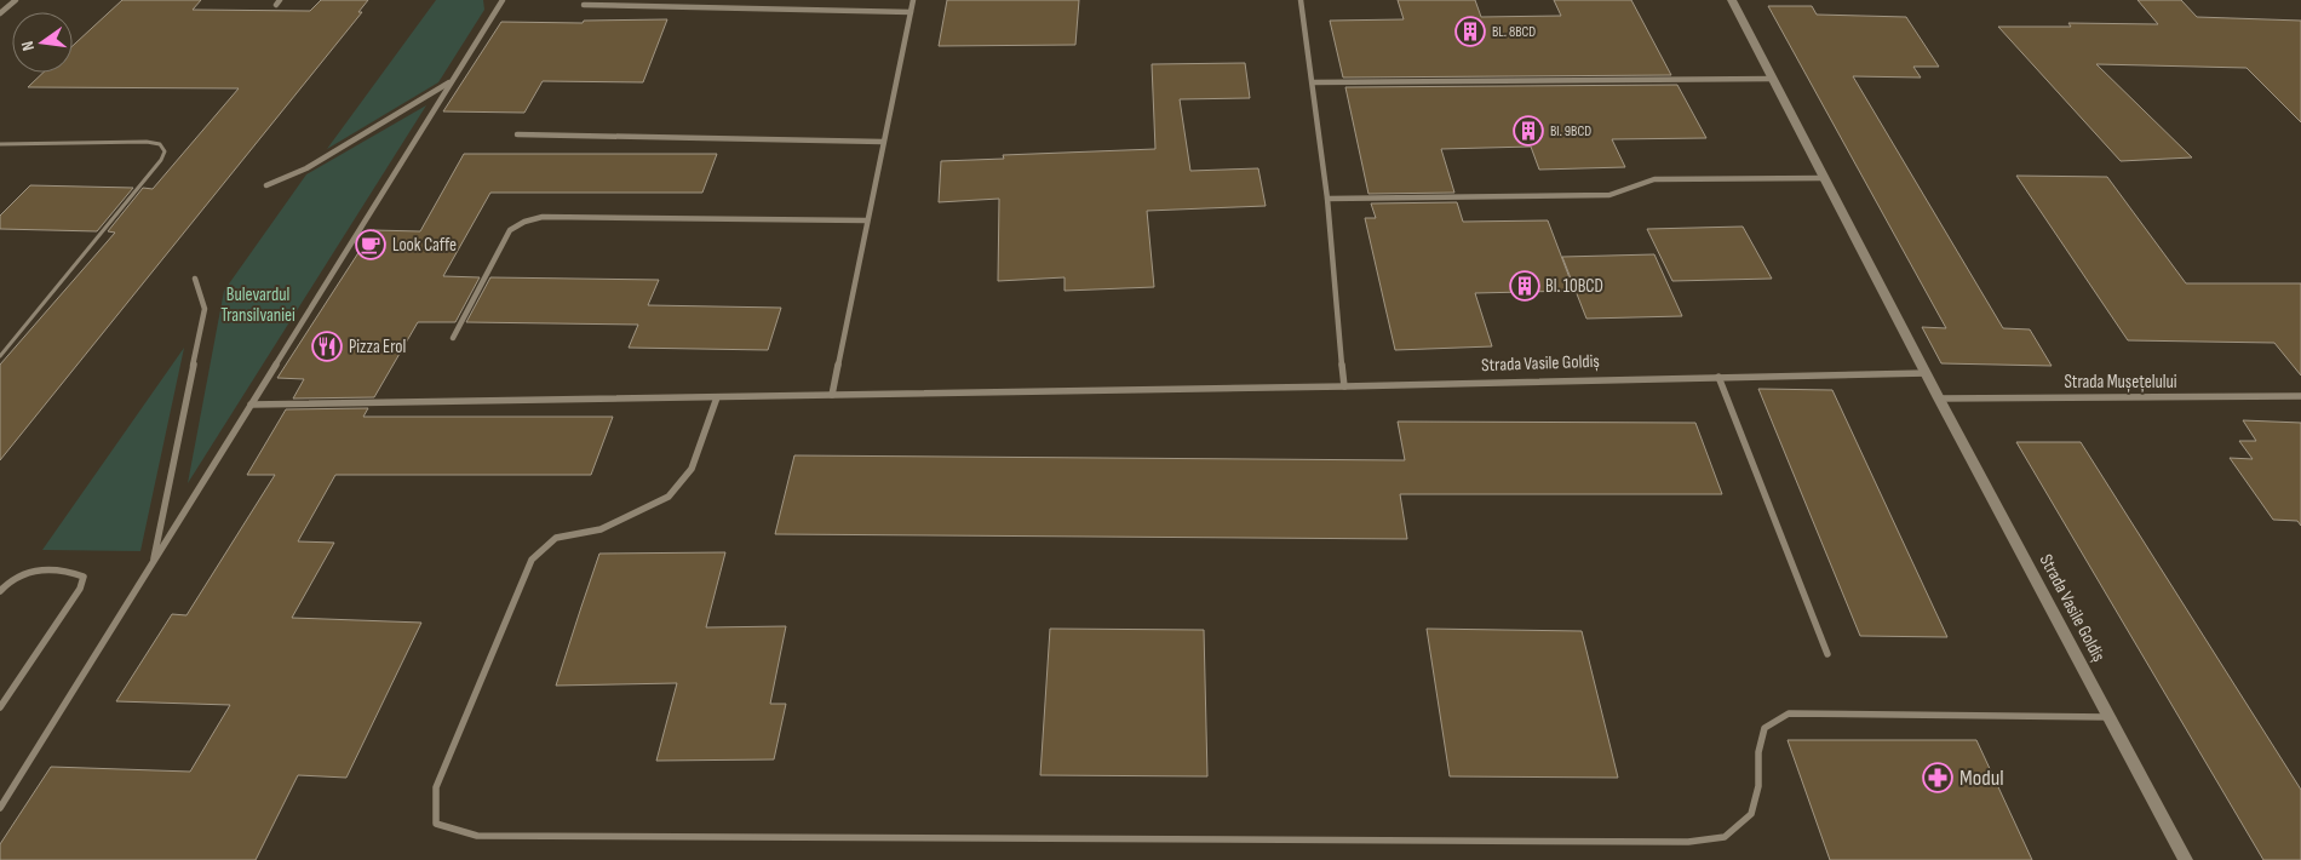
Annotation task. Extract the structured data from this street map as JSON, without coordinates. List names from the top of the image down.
{
  "streets": {
    "street": ["Strada Vasile Goldiș", "Strada Mușețelului"]
  },
  "crossings": [
    ["Strada Vasile Goldiș", "Strada Mușețelului"]
  ],
  "parks": ["Bulevardul Transilvaniei"],
  "places": {
    "building": ["BL. 8BCD", "Bl. 9BCD", "Bl. 10BCD"],
    "cafe": ["Look Caffe"],
    "restaurant": ["Pizza Erol"],
    "pharmacy": ["Modul"]
  },
  "north": "left"
}
